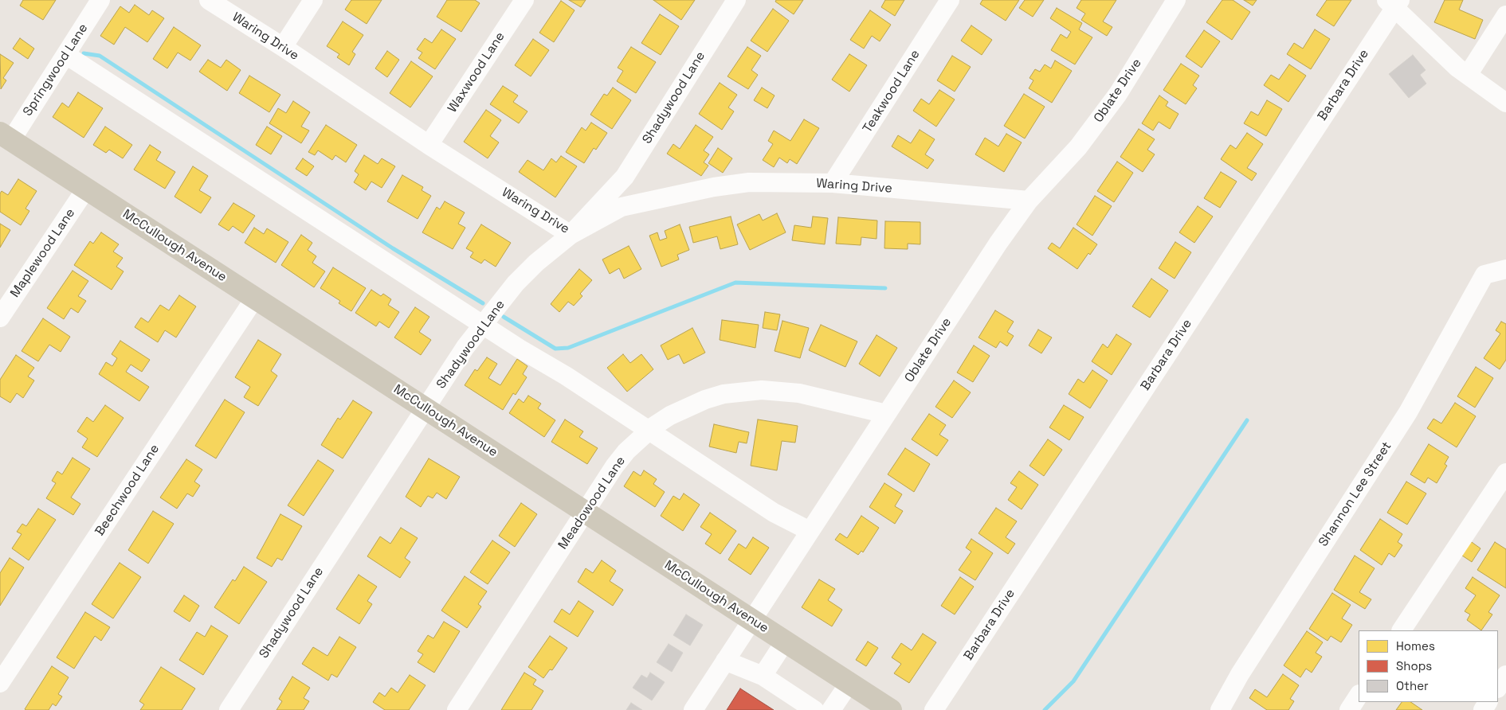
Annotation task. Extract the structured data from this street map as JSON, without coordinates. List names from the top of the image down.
{
  "streets": {
    "main road": ["McCullough Avenue"],
    "street": [
      "Waring Drive",
      "Springwood Lane",
      "Waxwood Lane",
      "Barbara Drive",
      "Oblate Drive",
      "Teakwood Lane",
      "Shadywood Lane",
      "Maplewood Lane",
      "Beechwood Lane",
      "Shannon Lee Street",
      "Meadowood Lane"
    ]
  },
  "crossings": [
    ["Waring Drive", "Waxwood Lane"],
    ["Waring Drive", "Oblate Drive"],
    ["Waring Drive", "Teakwood Lane"],
    ["Waring Drive", "Shadywood Lane"],
    ["Springwood Lane", "McCullough Avenue"],
    ["Oblate Drive", "McCullough Avenue"],
    ["Oblate Drive", "Meadowood Lane"],
    ["Shadywood Lane", "McCullough Avenue"],
    ["McCullough Avenue", "Maplewood Lane"],
    ["McCullough Avenue", "Beechwood Lane"],
    ["McCullough Avenue", "Meadowood Lane"]
  ],
  "legend": ["Homes", "Shops", "Other"]
}
